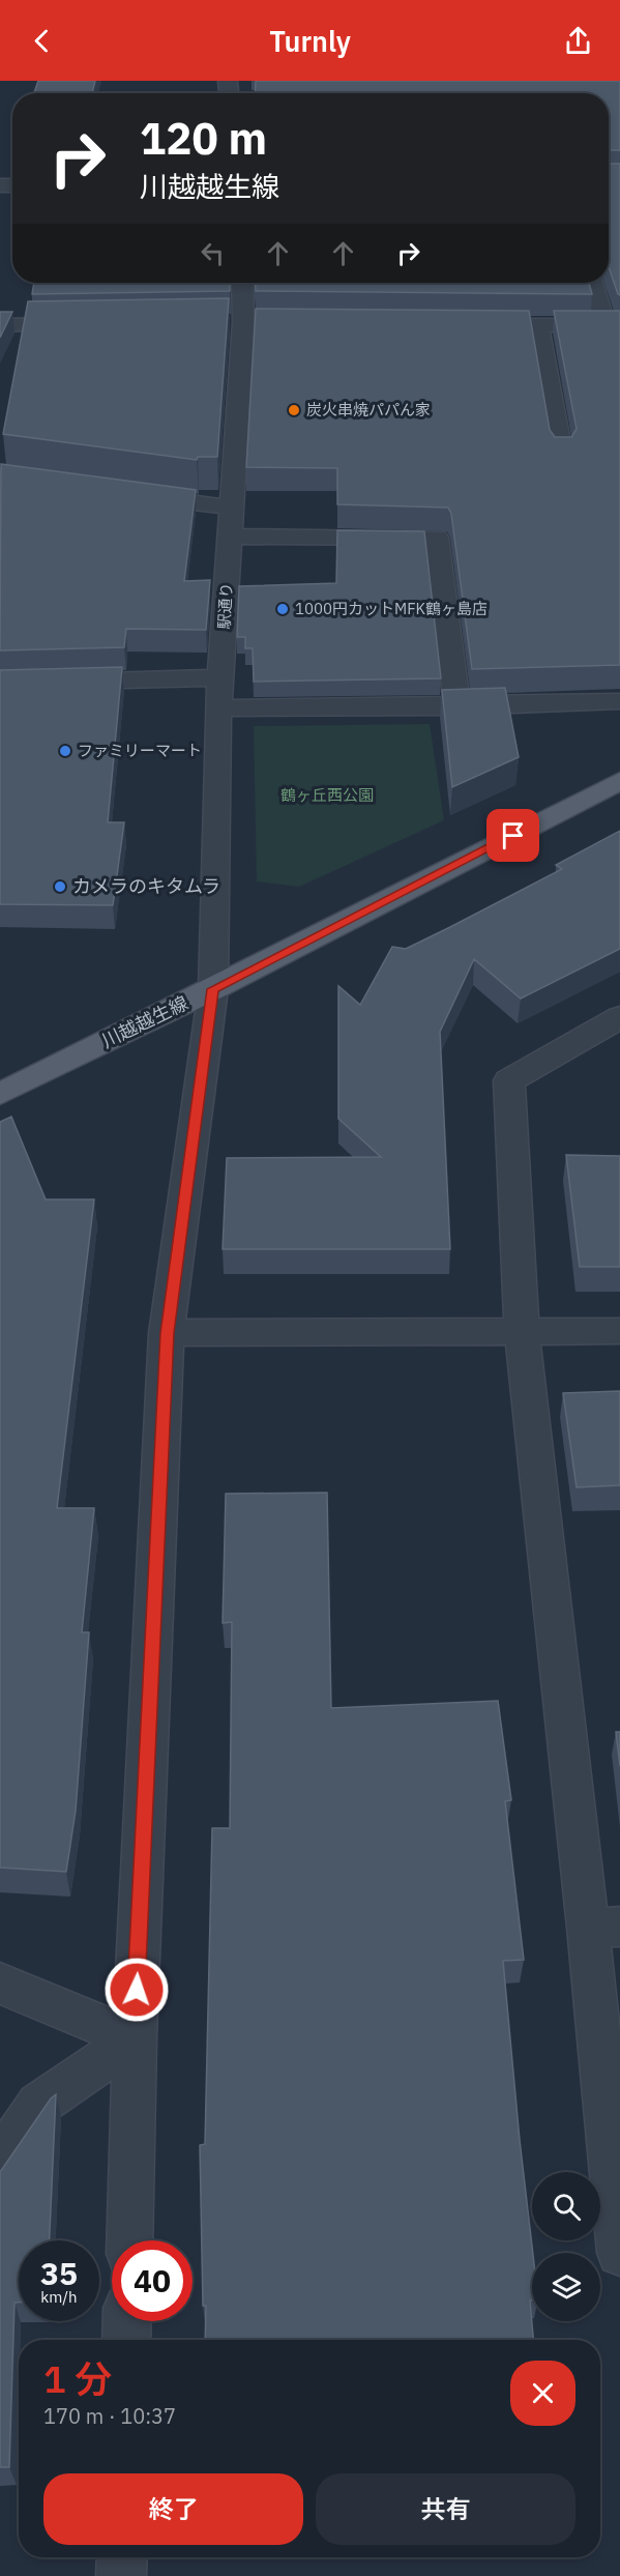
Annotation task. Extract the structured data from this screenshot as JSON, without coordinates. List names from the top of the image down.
{
  "streets": {
    "main road": ["川越越生線"],
    "street": ["駅通り"]
  },
  "crossings": [
    ["駅通り", "川越越生線"]
  ],
  "parks": ["鶴ヶ丘西公園"],
  "places": [
    "炭火串焼パパん家",
    "1000円カットMFK鶴ヶ島店",
    "ファミリーマート",
    "カメラのキタムラ"
  ],
  "page": {
    "header": "Turnly",
    "turn": ["120 m", "川越越生線"],
    "speed": "35 km/h",
    "limit": "40",
    "heading": ["1 分", "170 m · 10:37"],
    "buttons": ["終了", "共有"]
  }
}
